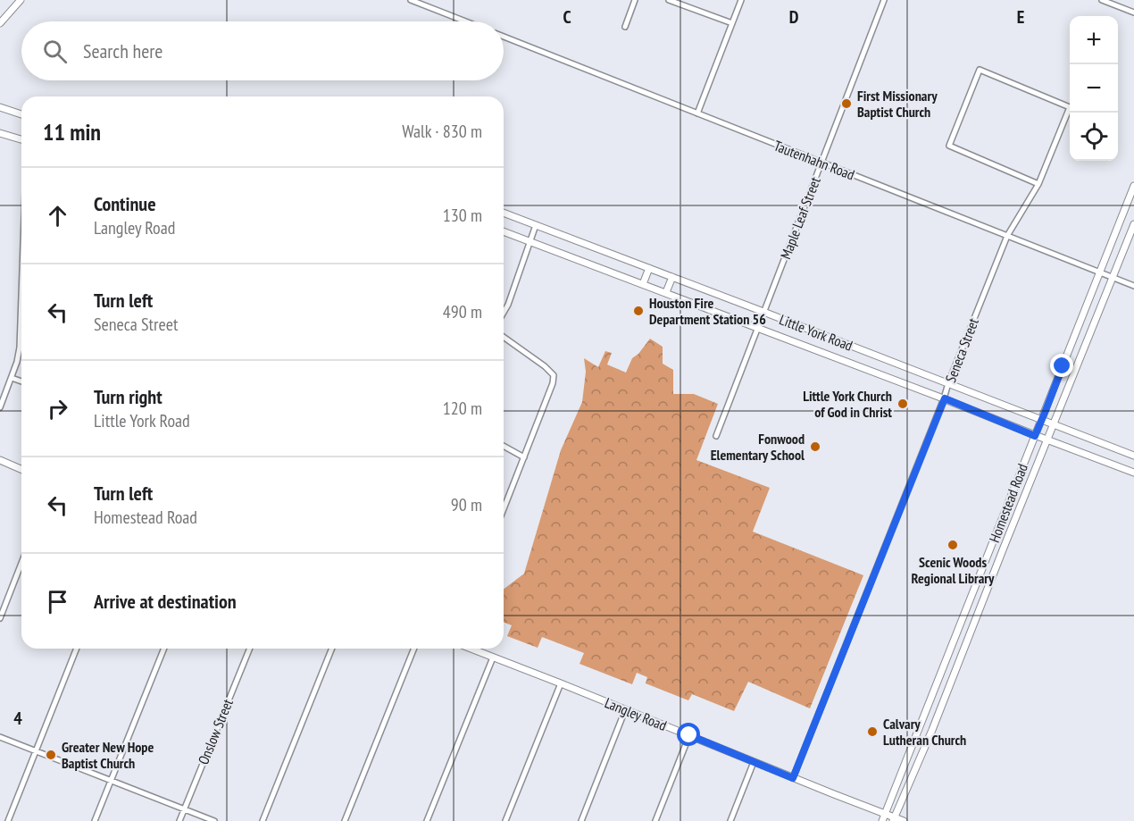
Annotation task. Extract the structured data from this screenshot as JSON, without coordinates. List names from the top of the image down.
{
  "streets": {
    "main road": ["Little York Road", "Homestead Road", "Langley Road"],
    "street": [
      "Tautenhahn Road",
      "Maple Leaf Street",
      "Seneca Street",
      "Onslow Street"
    ]
  },
  "crossings": [
    ["Tautenhahn Road", "Maple Leaf Street"],
    ["Tautenhahn Road", "Seneca Street"],
    ["Tautenhahn Road", "Homestead Road"],
    ["Maple Leaf Street", "Little York Road"],
    ["Little York Road", "Seneca Street"],
    ["Little York Road", "Homestead Road"],
    ["Seneca Street", "Langley Road"],
    ["Homestead Road", "Langley Road"]
  ],
  "places": [
    "First Missionary Baptist Church",
    "Houston Fire Department Station 56",
    "Little York Church of God in Christ",
    "Fonwood Elementary School",
    "Scenic Woods Regional Library",
    "Calvary Lutheran Church",
    "Greater New Hope Baptist Church"
  ],
  "page": {
    "map_buttons": ["+", "−"],
    "search": "Search here",
    "heading": ["11 min", "Walk · 830 m"],
    "list": [
      ["Continue", "Langley Road", "130 m"],
      ["Turn left", "Seneca Street", "490 m"],
      ["Turn right", "Little York Road", "120 m"],
      ["Turn left", "Homestead Road", "90 m"],
      "Arrive at destination"
    ]
  },
  "grid": {
    "columns": ["C", "D", "E"],
    "rows": ["4"]
  }
}
